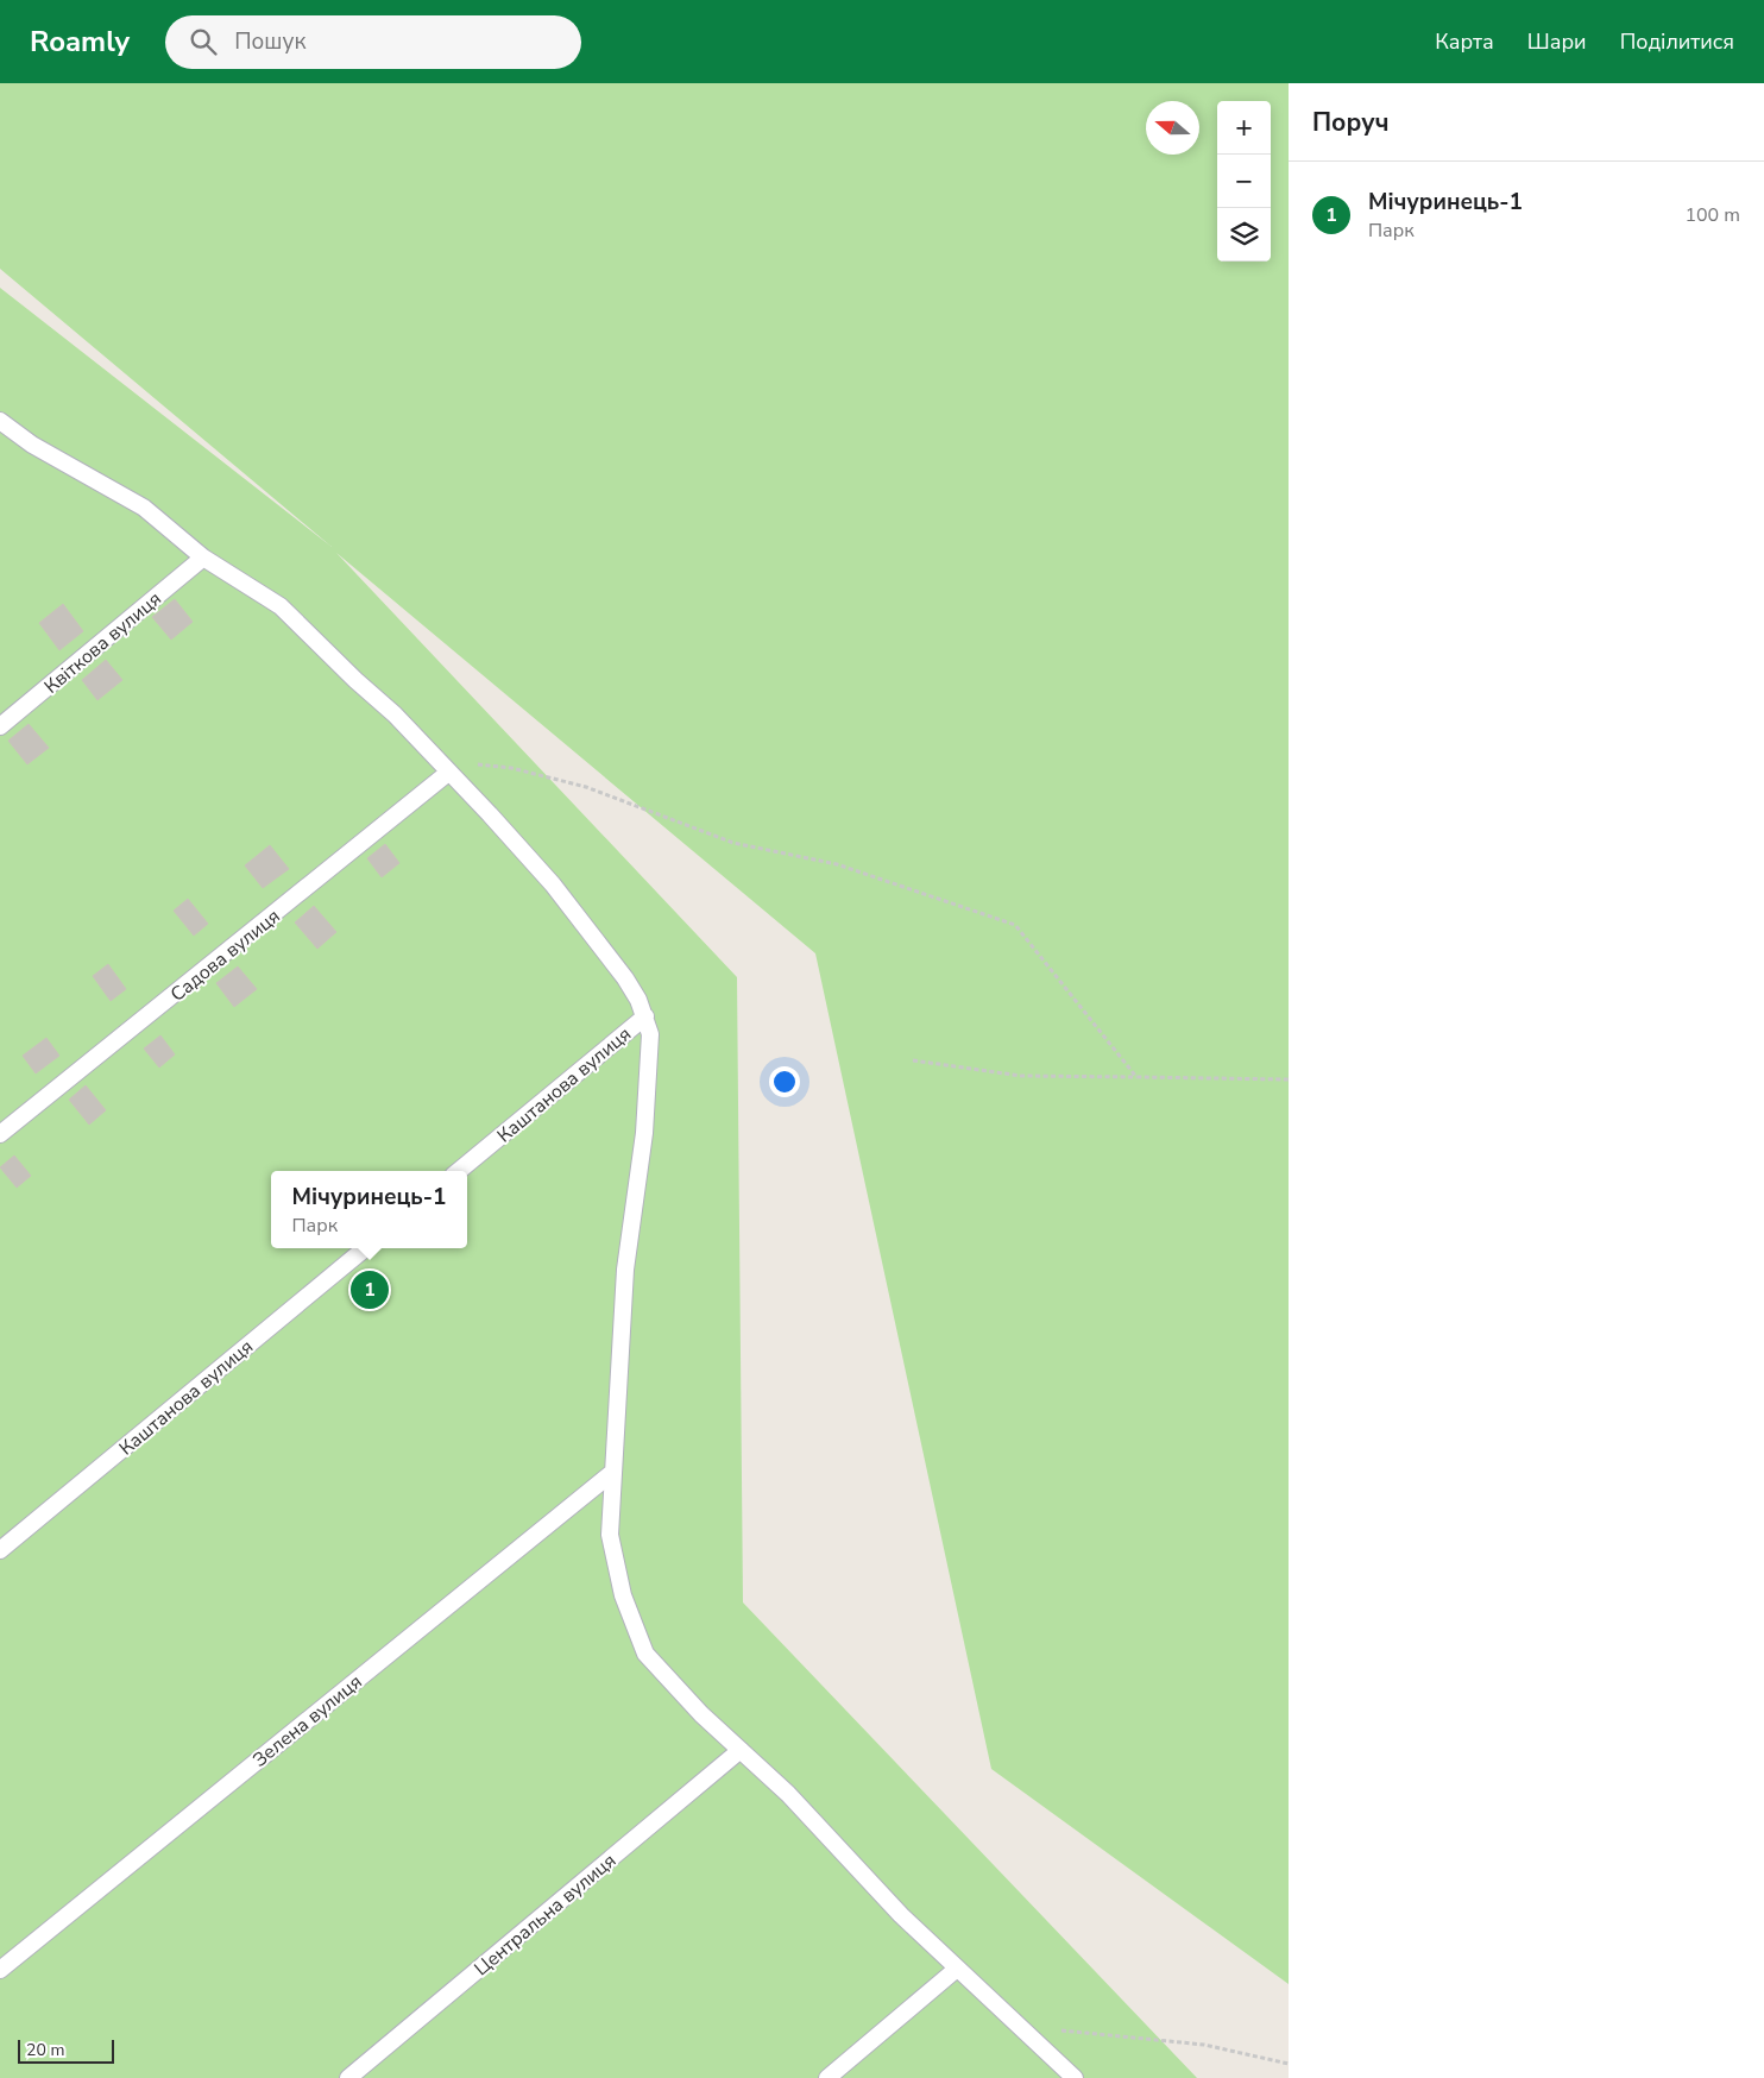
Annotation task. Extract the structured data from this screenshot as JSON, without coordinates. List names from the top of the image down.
{
  "streets": {
    "lane": [
      "Квіткова вулиця",
      "Садова вулиця",
      "Каштанова вулиця",
      "Зелена вулиця",
      "Центральна вулиця"
    ]
  },
  "scale_bar": "20 m",
  "north": "left",
  "page": {
    "header": "Roamly",
    "search": "Пошук",
    "nav": ["Карта", "Шари", "Поділитися"],
    "heading": "Поруч",
    "map_buttons": ["+", "−"],
    "list": [
      {
        "mark": "1",
        "name": "Мічуринець-1",
        "note": "Парк",
        "value": "100 m"
      }
    ],
    "popup": ["Мічуринець-1", "Парк"],
    "pins": "1",
    "scale": "20 m"
  }
}
